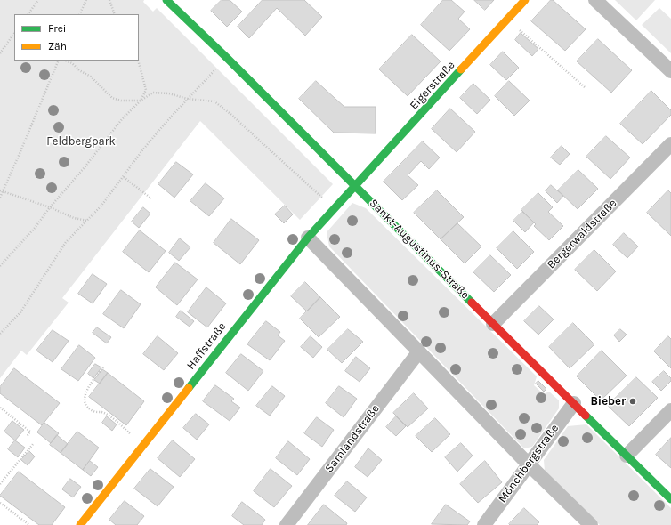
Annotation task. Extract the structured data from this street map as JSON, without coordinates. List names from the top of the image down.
{
  "streets": {
    "street": [
      "Eigerstraße",
      "Bergerwaldstraße",
      "Sankt-Augustinus-Straße",
      "Haffstraße",
      "Samlandstraße",
      "Mönchbergstraße"
    ]
  },
  "crossings": [
    ["Eigerstraße", "Sankt-Augustinus-Straße"],
    ["Eigerstraße", "Haffstraße"],
    ["Bergerwaldstraße", "Sankt-Augustinus-Straße"],
    ["Sankt-Augustinus-Straße", "Haffstraße"],
    ["Sankt-Augustinus-Straße", "Mönchbergstraße"]
  ],
  "parks": ["Feldbergpark"],
  "places": ["Bieber"],
  "legend": ["Frei", "Zäh"]
}
